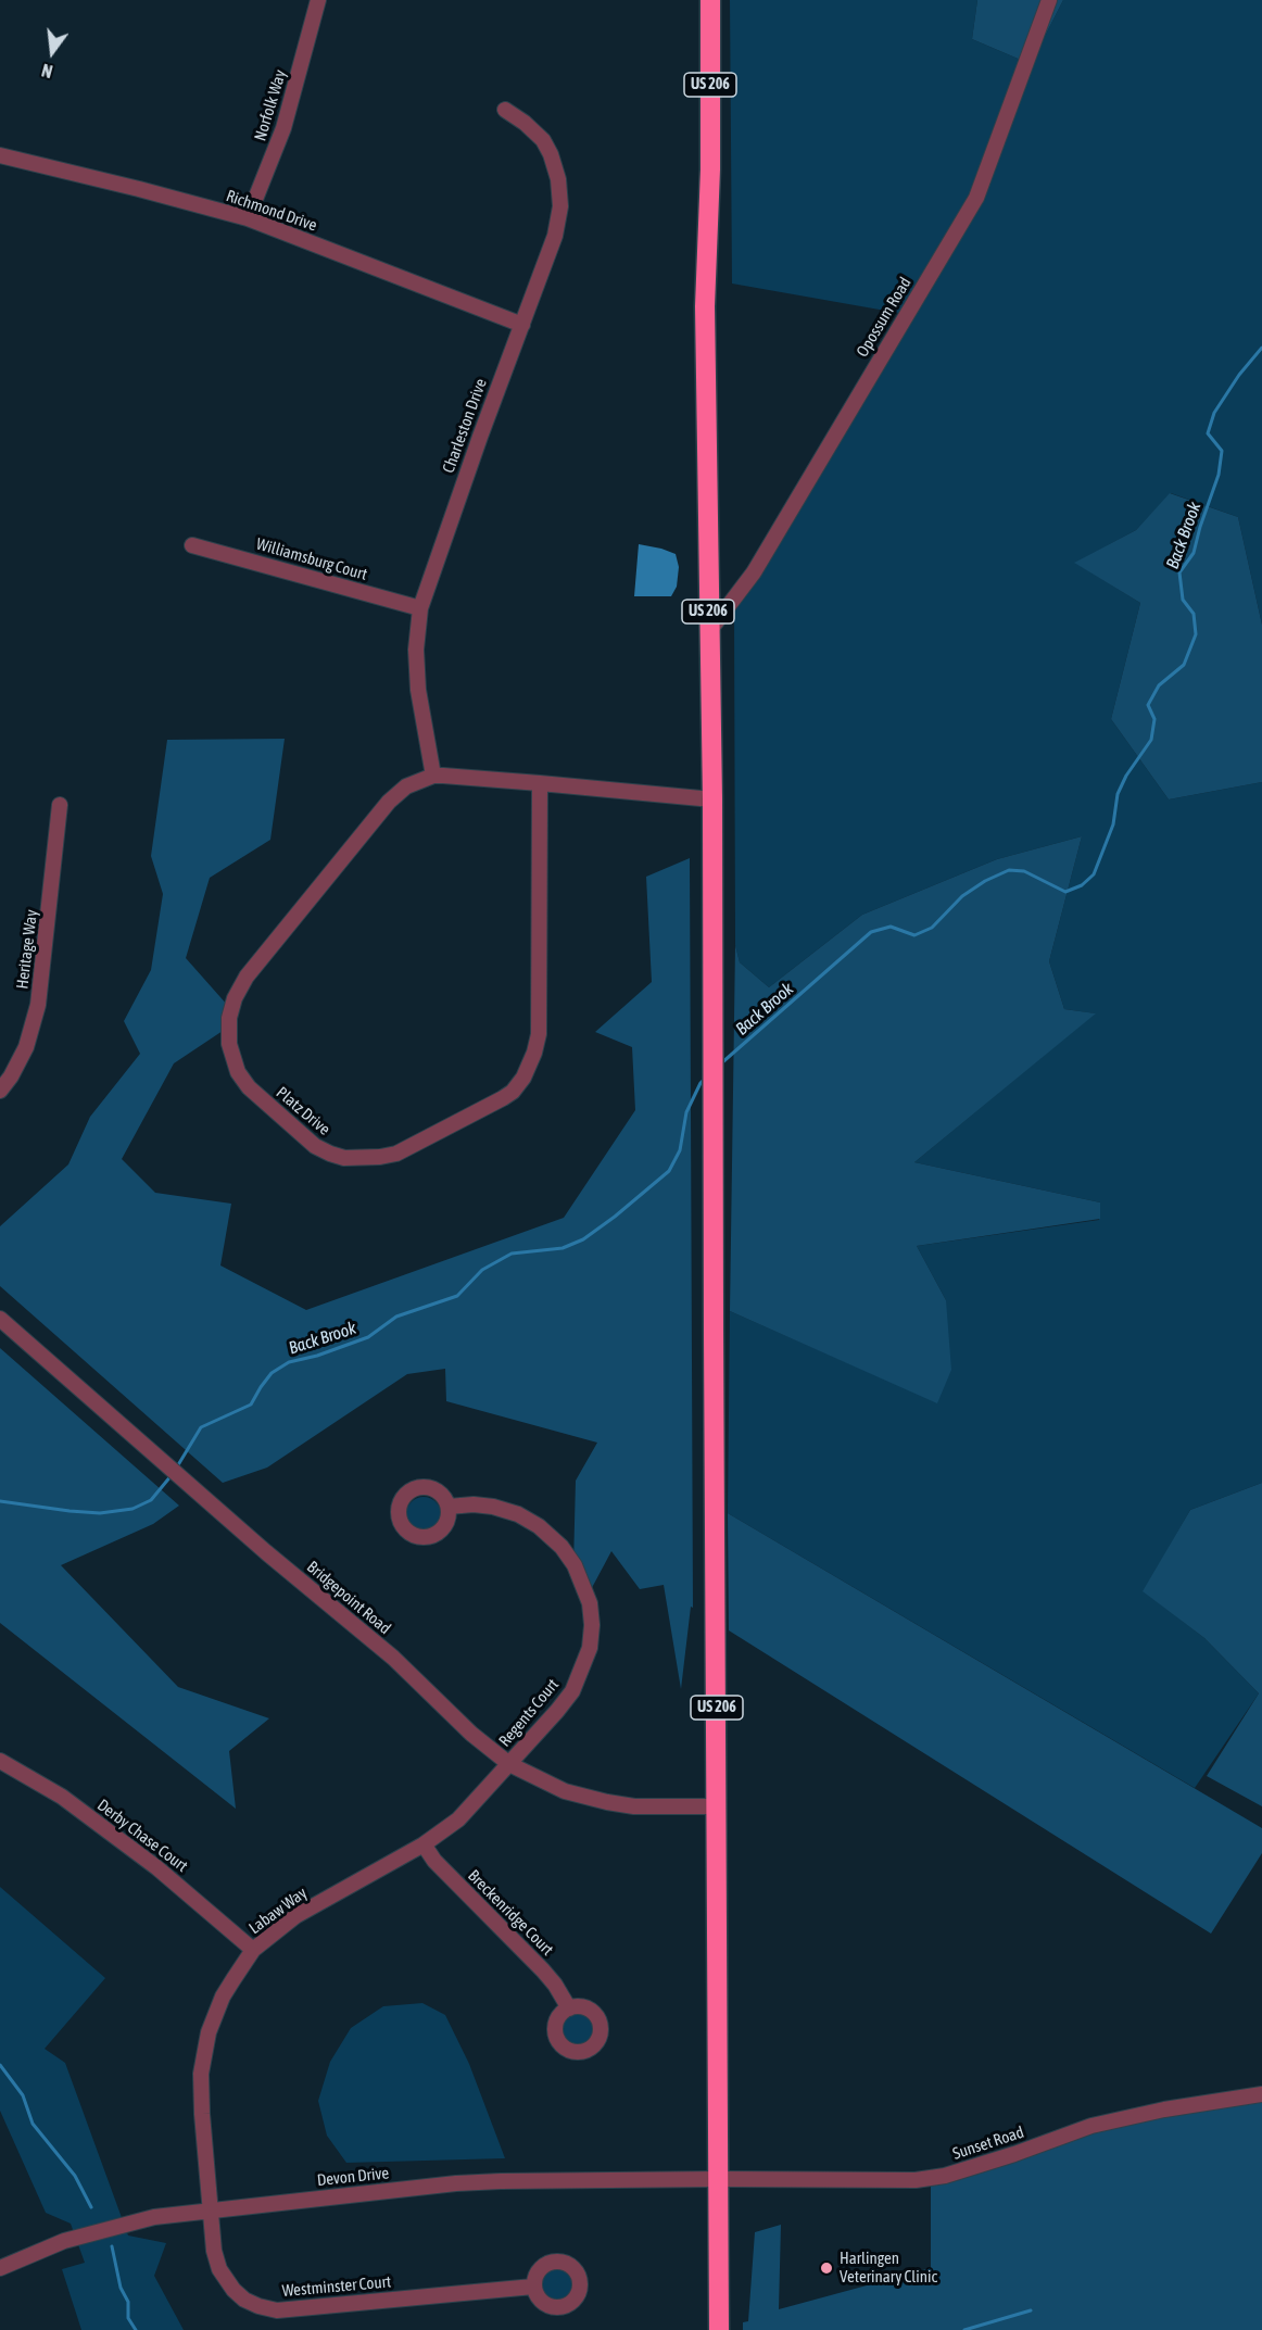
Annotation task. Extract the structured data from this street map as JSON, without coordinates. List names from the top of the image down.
{
  "streets": {
    "highway": ["US 206"],
    "street": [
      "Norfolk Way",
      "Richmond Drive",
      "Opossum Road",
      "Charleston Drive",
      "Williamsburg Court",
      "Heritage Way",
      "Platz Drive",
      "Bridgepoint Road",
      "Regents Court",
      "Derby Chase Court",
      "Labaw Way",
      "Breckenridge Court",
      "Sunset Road",
      "Devon Drive",
      "Westminster Court"
    ]
  },
  "crossings": [
    ["US 206", "Opossum Road"],
    ["US 206", "Platz Drive"],
    ["US 206", "Bridgepoint Road"],
    ["US 206", "Sunset Road"],
    ["US 206", "Devon Drive"],
    ["Norfolk Way", "Richmond Drive"],
    ["Richmond Drive", "Charleston Drive"],
    ["Charleston Drive", "Williamsburg Court"],
    ["Charleston Drive", "Platz Drive"],
    ["Bridgepoint Road", "Regents Court"],
    ["Bridgepoint Road", "Labaw Way"],
    ["Regents Court", "Labaw Way"],
    ["Derby Chase Court", "Labaw Way"],
    ["Labaw Way", "Breckenridge Court"],
    ["Labaw Way", "Devon Drive"],
    ["Labaw Way", "Westminster Court"],
    ["Sunset Road", "Devon Drive"],
    ["Devon Drive", "Westminster Court"]
  ],
  "water": ["Back Brook"],
  "places": ["Harlingen Veterinary Clinic"],
  "north": "bottom"
}
